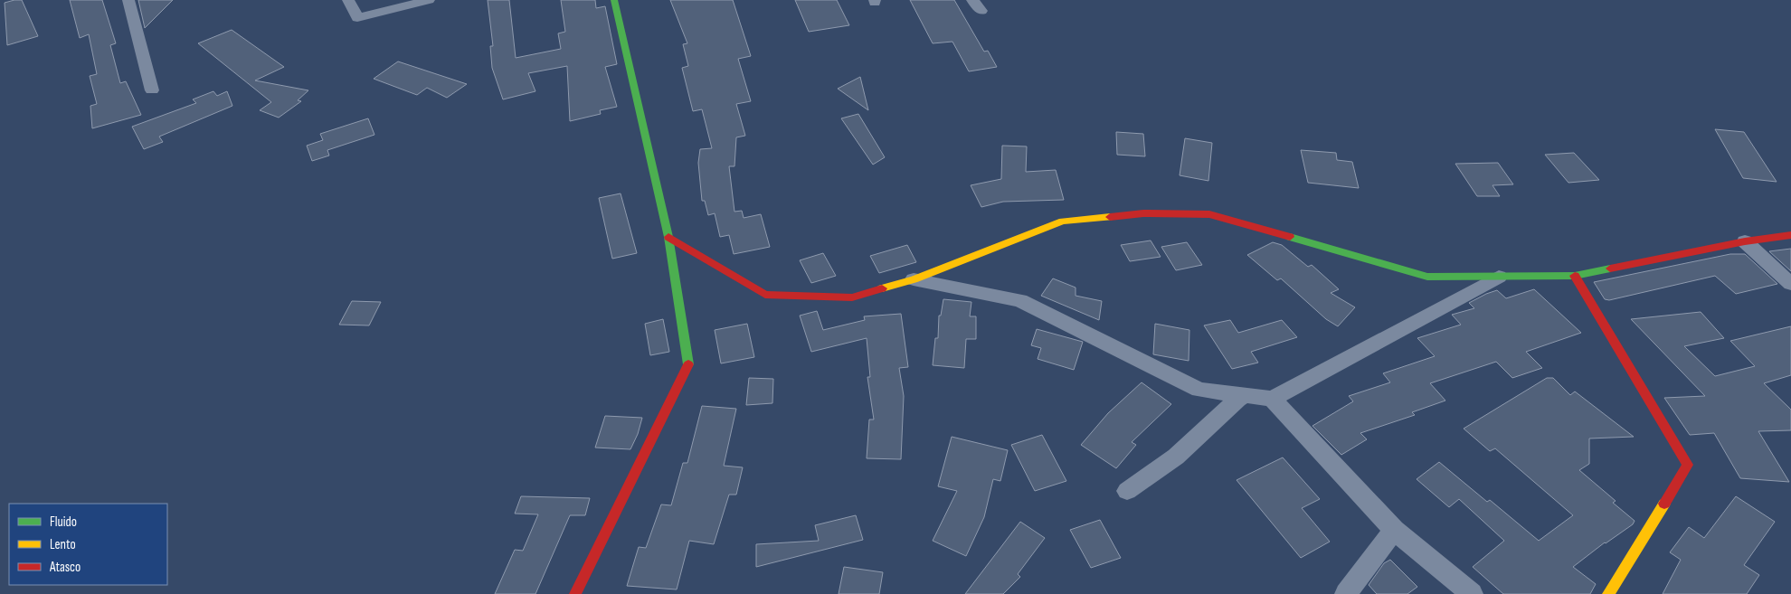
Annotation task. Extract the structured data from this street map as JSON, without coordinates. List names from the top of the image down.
{
  "legend": ["Fluido", "Lento", "Atasco"]
}
